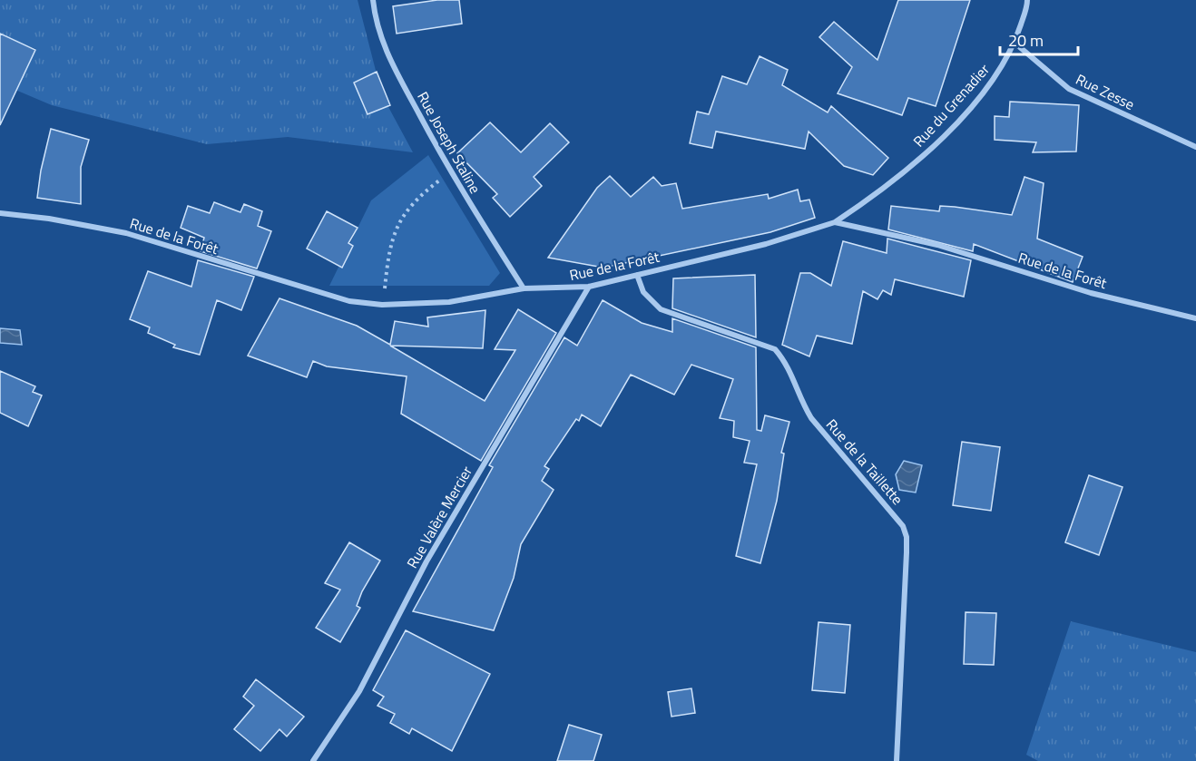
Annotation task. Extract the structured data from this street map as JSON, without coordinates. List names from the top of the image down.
{
  "streets": {
    "street": [
      "Rue Zesse",
      "Rue du Grenadier",
      "Rue Joseph Staline",
      "Rue de la Forêt",
      "Rue de la Taillette",
      "Rue Valère Mercier"
    ]
  },
  "crossings": [
    ["Rue Zesse", "Rue du Grenadier"],
    ["Rue du Grenadier", "Rue de la Forêt"],
    ["Rue Joseph Staline", "Rue de la Forêt"],
    ["Rue de la Forêt", "Rue de la Taillette"],
    ["Rue de la Forêt", "Rue Valère Mercier"]
  ],
  "scale_bar": "20 m"
}
